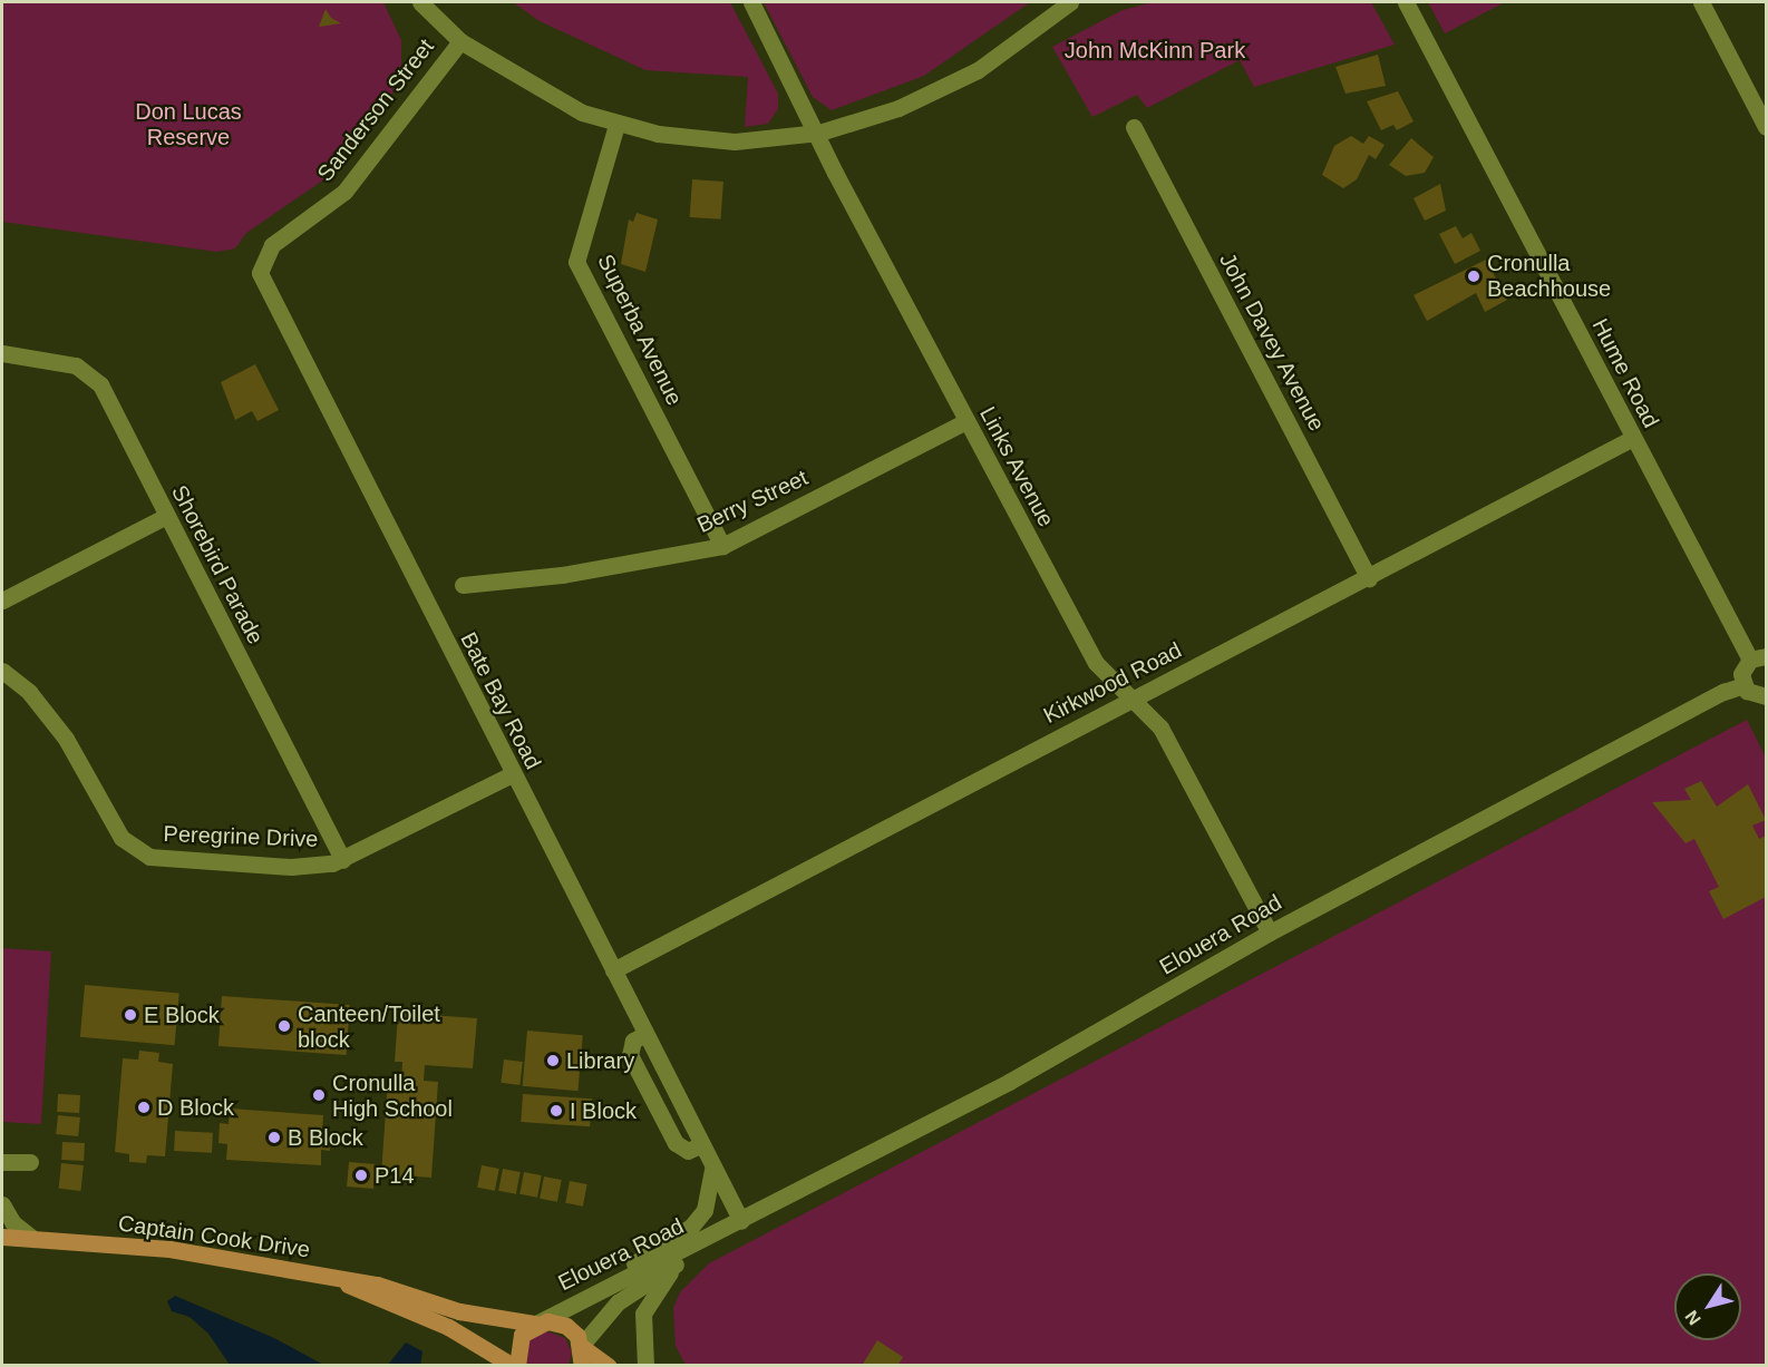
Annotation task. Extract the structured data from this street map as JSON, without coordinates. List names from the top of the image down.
{
  "streets": {
    "main road": ["Captain Cook Drive"],
    "street": [
      "Sanderson Street",
      "Superba Avenue",
      "John Davey Avenue",
      "Hume Road",
      "Links Avenue",
      "Berry Street",
      "Shorebird Parade",
      "Kirkwood Road",
      "Bate Bay Road",
      "Peregrine Drive",
      "Elouera Road"
    ]
  },
  "crossings": [
    ["Sanderson Street", "Bate Bay Road"],
    ["Superba Avenue", "Berry Street"],
    ["John Davey Avenue", "Kirkwood Road"],
    ["Hume Road", "Kirkwood Road"],
    ["Links Avenue", "Berry Street"],
    ["Links Avenue", "Kirkwood Road"],
    ["Links Avenue", "Elouera Road"],
    ["Shorebird Parade", "Peregrine Drive"],
    ["Kirkwood Road", "Bate Bay Road"],
    ["Bate Bay Road", "Peregrine Drive"],
    ["Bate Bay Road", "Elouera Road"],
    ["Elouera Road", "Captain Cook Drive"]
  ],
  "parks": ["John McKinn Park", "Don Lucas Reserve"],
  "places": [
    "Cronulla Beachhouse",
    "E Block",
    "Canteen/Toilet block",
    "Library",
    "Cronulla High School",
    "D Block",
    "I Block",
    "B Block",
    "P14"
  ],
  "north": "bottom left"
}
